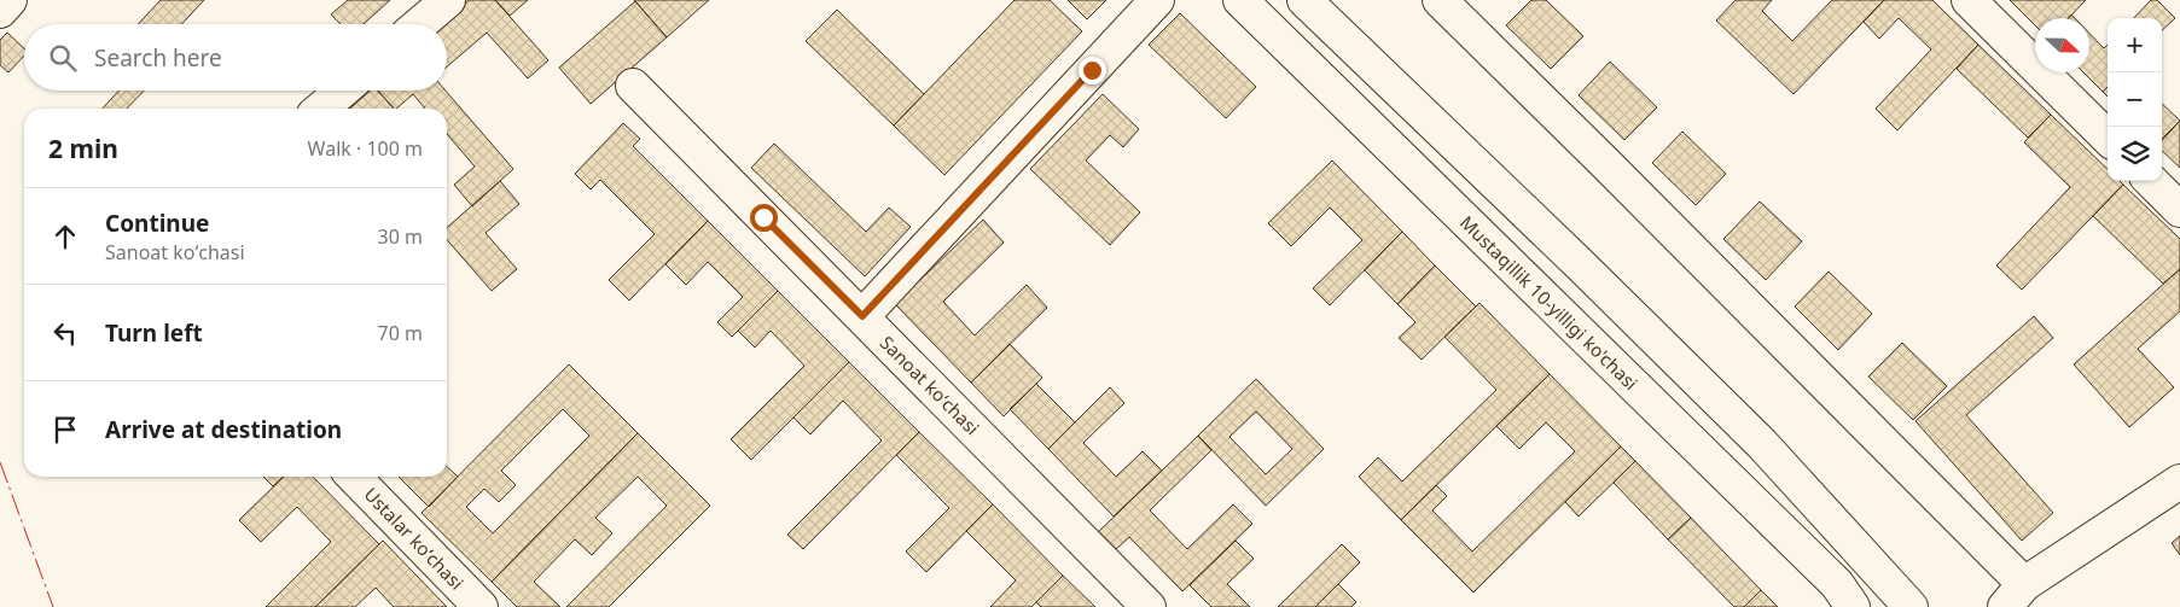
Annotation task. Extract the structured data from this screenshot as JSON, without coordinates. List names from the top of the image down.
{
  "streets": {
    "street": ["Mustaqillik 10-yilligi ko'chasi", "Sanoat koʻchasi", "Ustalar koʻchasi"]
  },
  "north": "right",
  "page": {
    "map_buttons": ["+", "−"],
    "search": "Search here",
    "heading": ["2 min", "Walk · 100 m"],
    "list": [
      ["Continue", "Sanoat koʻchasi", "30 m"],
      ["Turn left", "70 m"],
      "Arrive at destination"
    ]
  }
}
